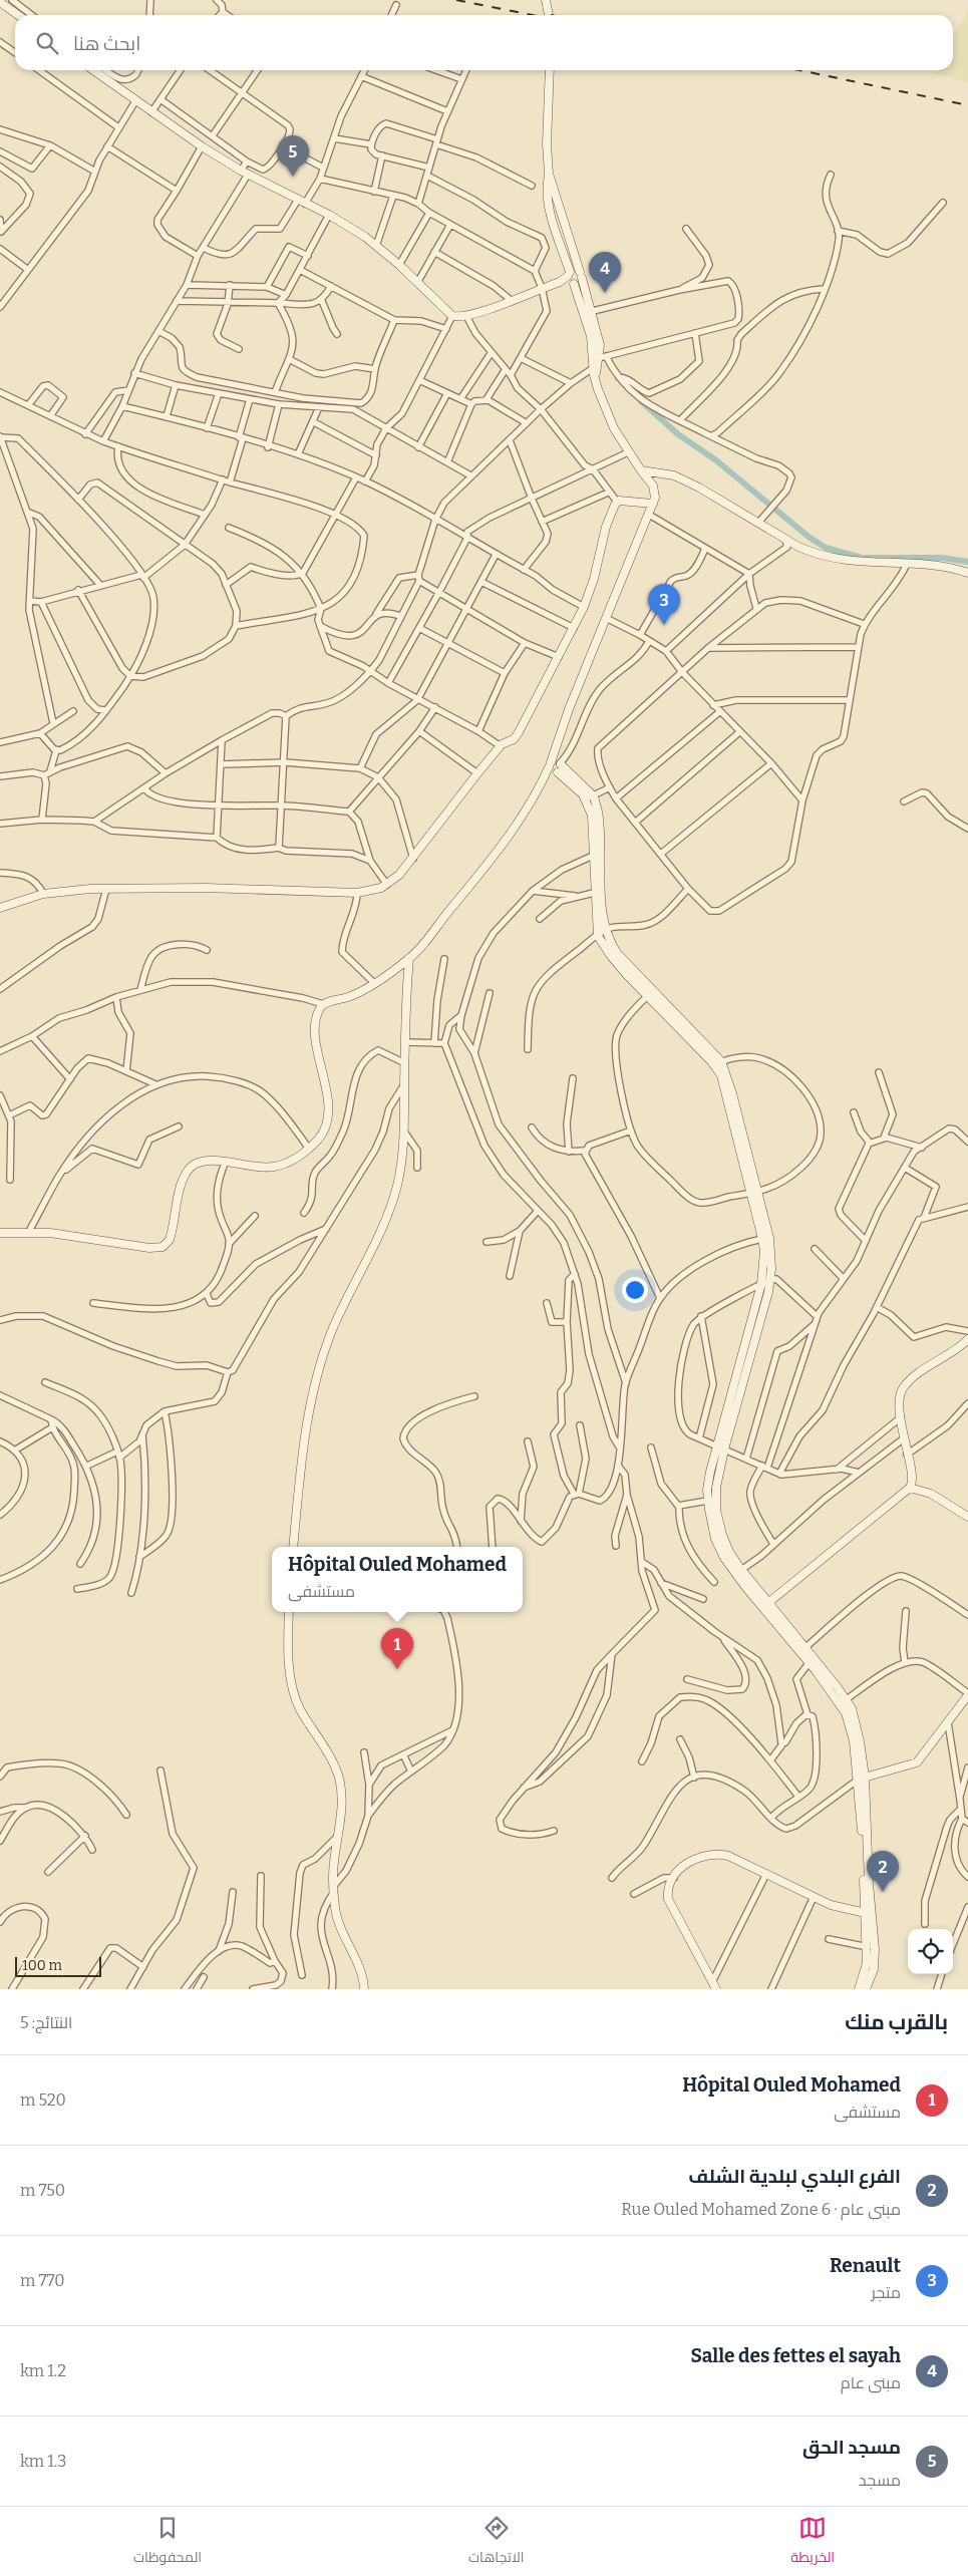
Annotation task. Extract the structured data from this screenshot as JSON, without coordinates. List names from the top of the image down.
{
  "scale_bar": "100 m",
  "page": {
    "search": "ابحث هنا",
    "pins": [
      "5",
      "4",
      "3",
      "1",
      "2"
    ],
    "popup": ["Hôpital Ouled Mohamed", "مستشفى"],
    "scale": "100 m",
    "heading": ["بالقرب منك", "النتائج: 5"],
    "list": [
      {
        "mark": "1",
        "name": "Hôpital Ouled Mohamed",
        "note": "مستشفى",
        "value": "520 m"
      },
      {
        "mark": "2",
        "name": "الفرع البلدي لبلدية الشلف",
        "note": "مبنى عام · Rue Ouled Mohamed Zone 6",
        "value": "750 m"
      },
      {
        "mark": "3",
        "name": "Renault",
        "note": "متجر",
        "value": "770 m"
      },
      {
        "mark": "4",
        "name": "Salle des fettes el sayah",
        "note": "مبنى عام",
        "value": "1.2 km"
      },
      {
        "mark": "5",
        "name": "مسجد الحق",
        "note": "مسجد",
        "value": "1.3 km"
      }
    ],
    "nav": ["الخريطة", "الاتجاهات", "المحفوظات"]
  }
}
